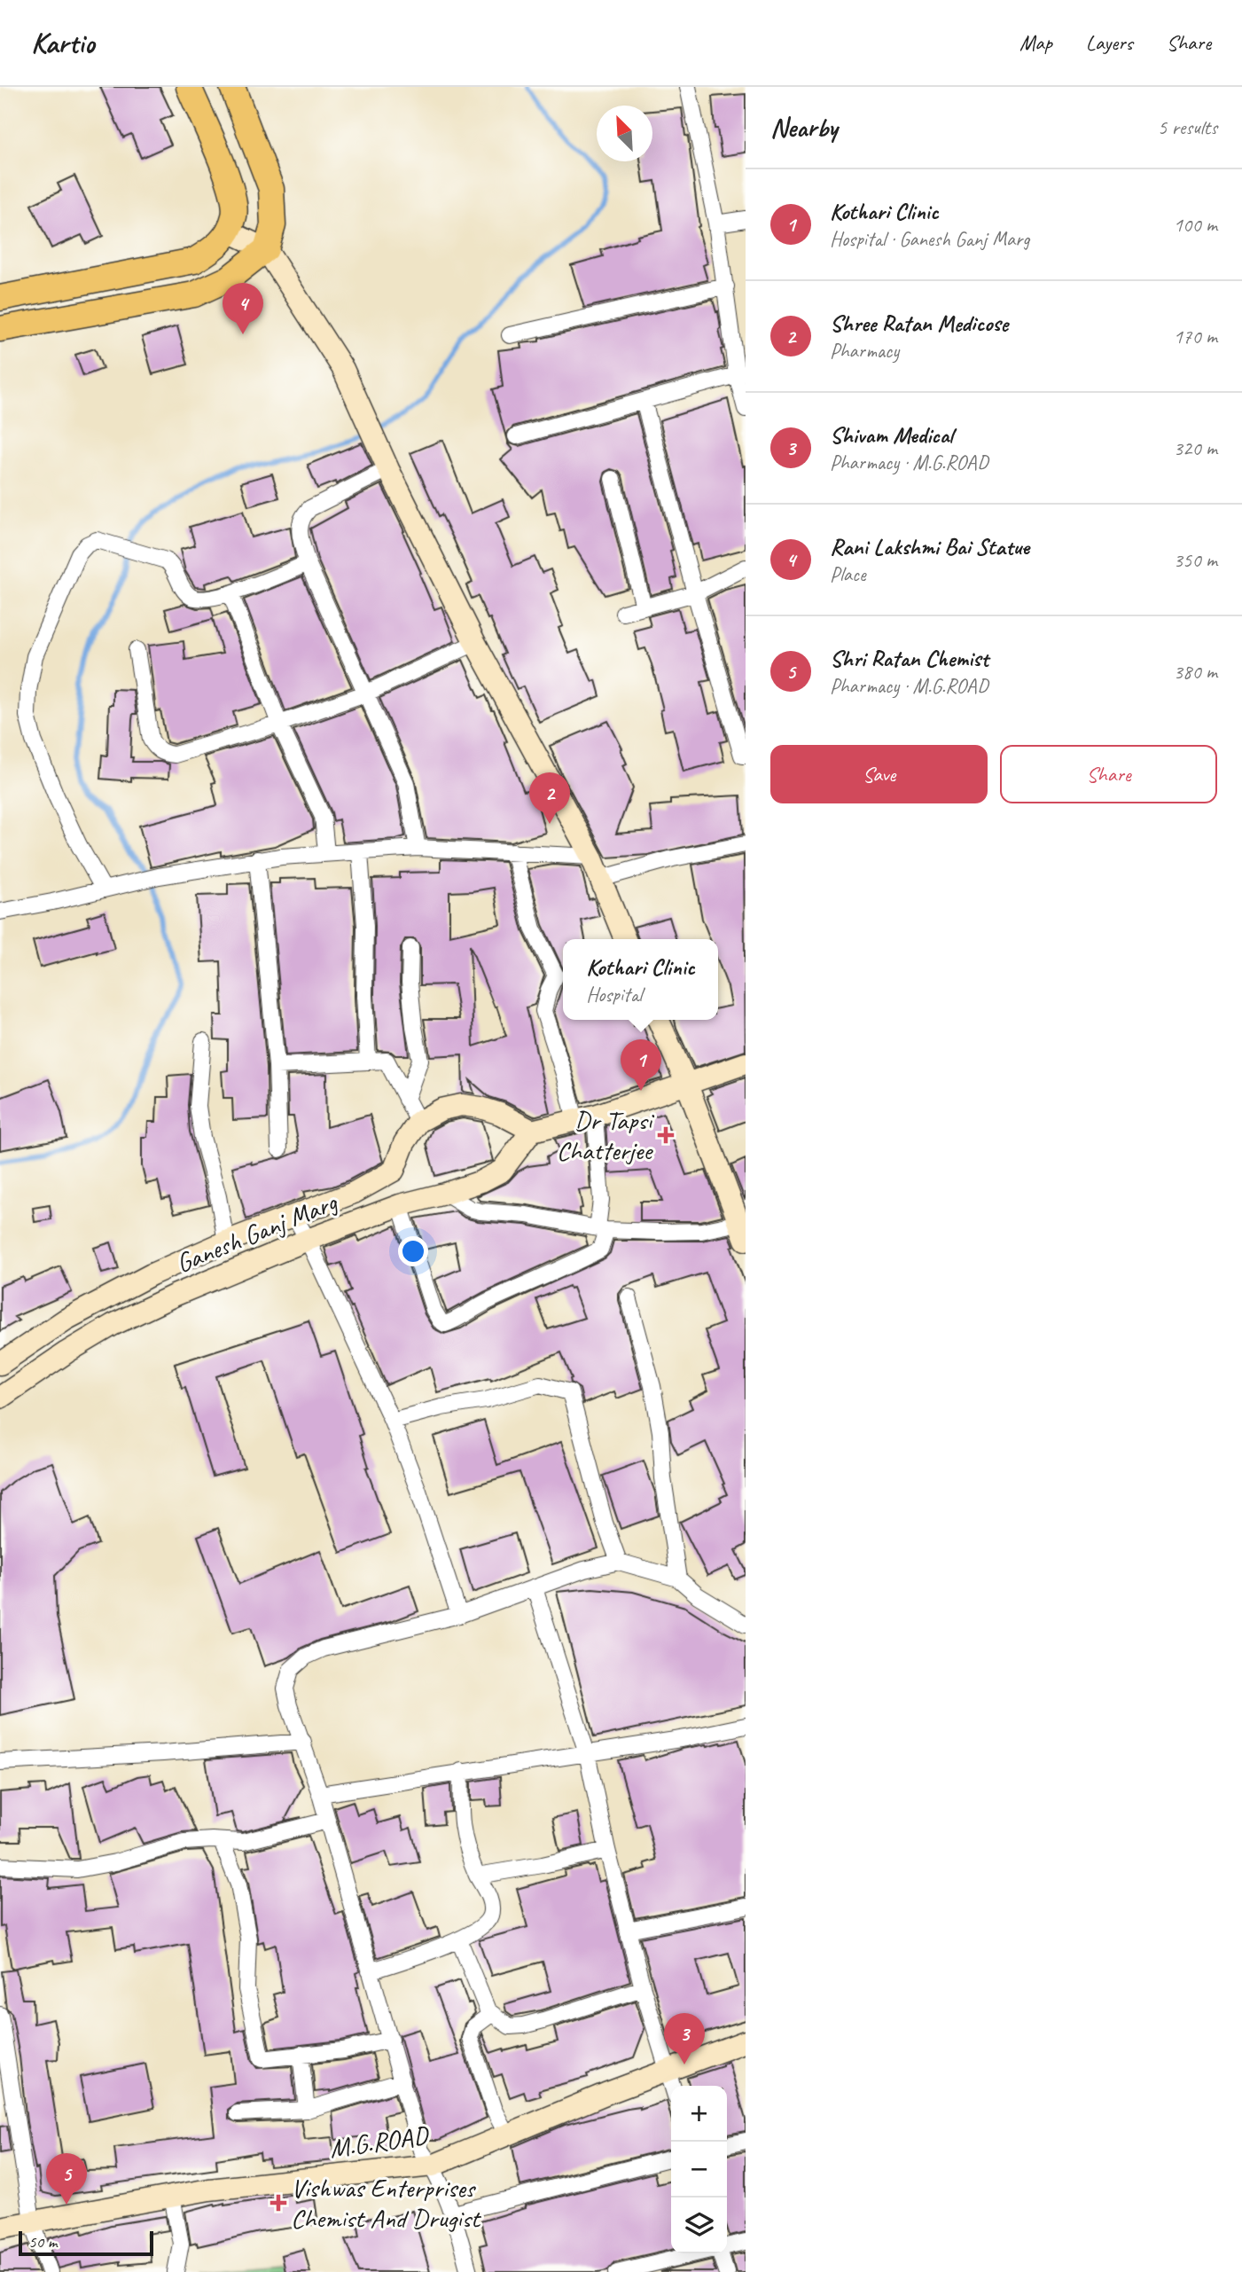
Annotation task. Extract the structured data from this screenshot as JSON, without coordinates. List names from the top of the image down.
{
  "streets": {
    "main road": ["Ganesh Ganj Marg", "M.G.ROAD"]
  },
  "places": {
    "health": ["Dr Tapsi Chatterjee", "Vishwas Enterprises Chemist And Drugist"]
  },
  "scale_bar": "50 m",
  "north": "top left",
  "page": {
    "header": "Kartio",
    "nav": ["Map", "Layers", "Share"],
    "heading": ["Nearby", "5 results"],
    "list": [
      {
        "mark": "1",
        "name": "Kothari Clinic",
        "note": "Hospital · Ganesh Ganj Marg",
        "value": "100 m"
      },
      {
        "mark": "2",
        "name": "Shree Ratan Medicose",
        "note": "Pharmacy",
        "value": "170 m"
      },
      {
        "mark": "3",
        "name": "Shivam Medical",
        "note": "Pharmacy · M.G.ROAD",
        "value": "320 m"
      },
      {
        "mark": "4",
        "name": "Rani Lakshmi Bai Statue",
        "note": "Place",
        "value": "350 m"
      },
      {
        "mark": "5",
        "name": "Shri Ratan Chemist",
        "note": "Pharmacy · M.G.ROAD",
        "value": "380 m"
      }
    ],
    "pins": [
      "4",
      "2",
      "1",
      "3",
      "5"
    ],
    "buttons": ["Save", "Share"],
    "popup": ["Kothari Clinic", "Hospital"],
    "map_buttons": ["+", "−"],
    "scale": "50 m"
  }
}
